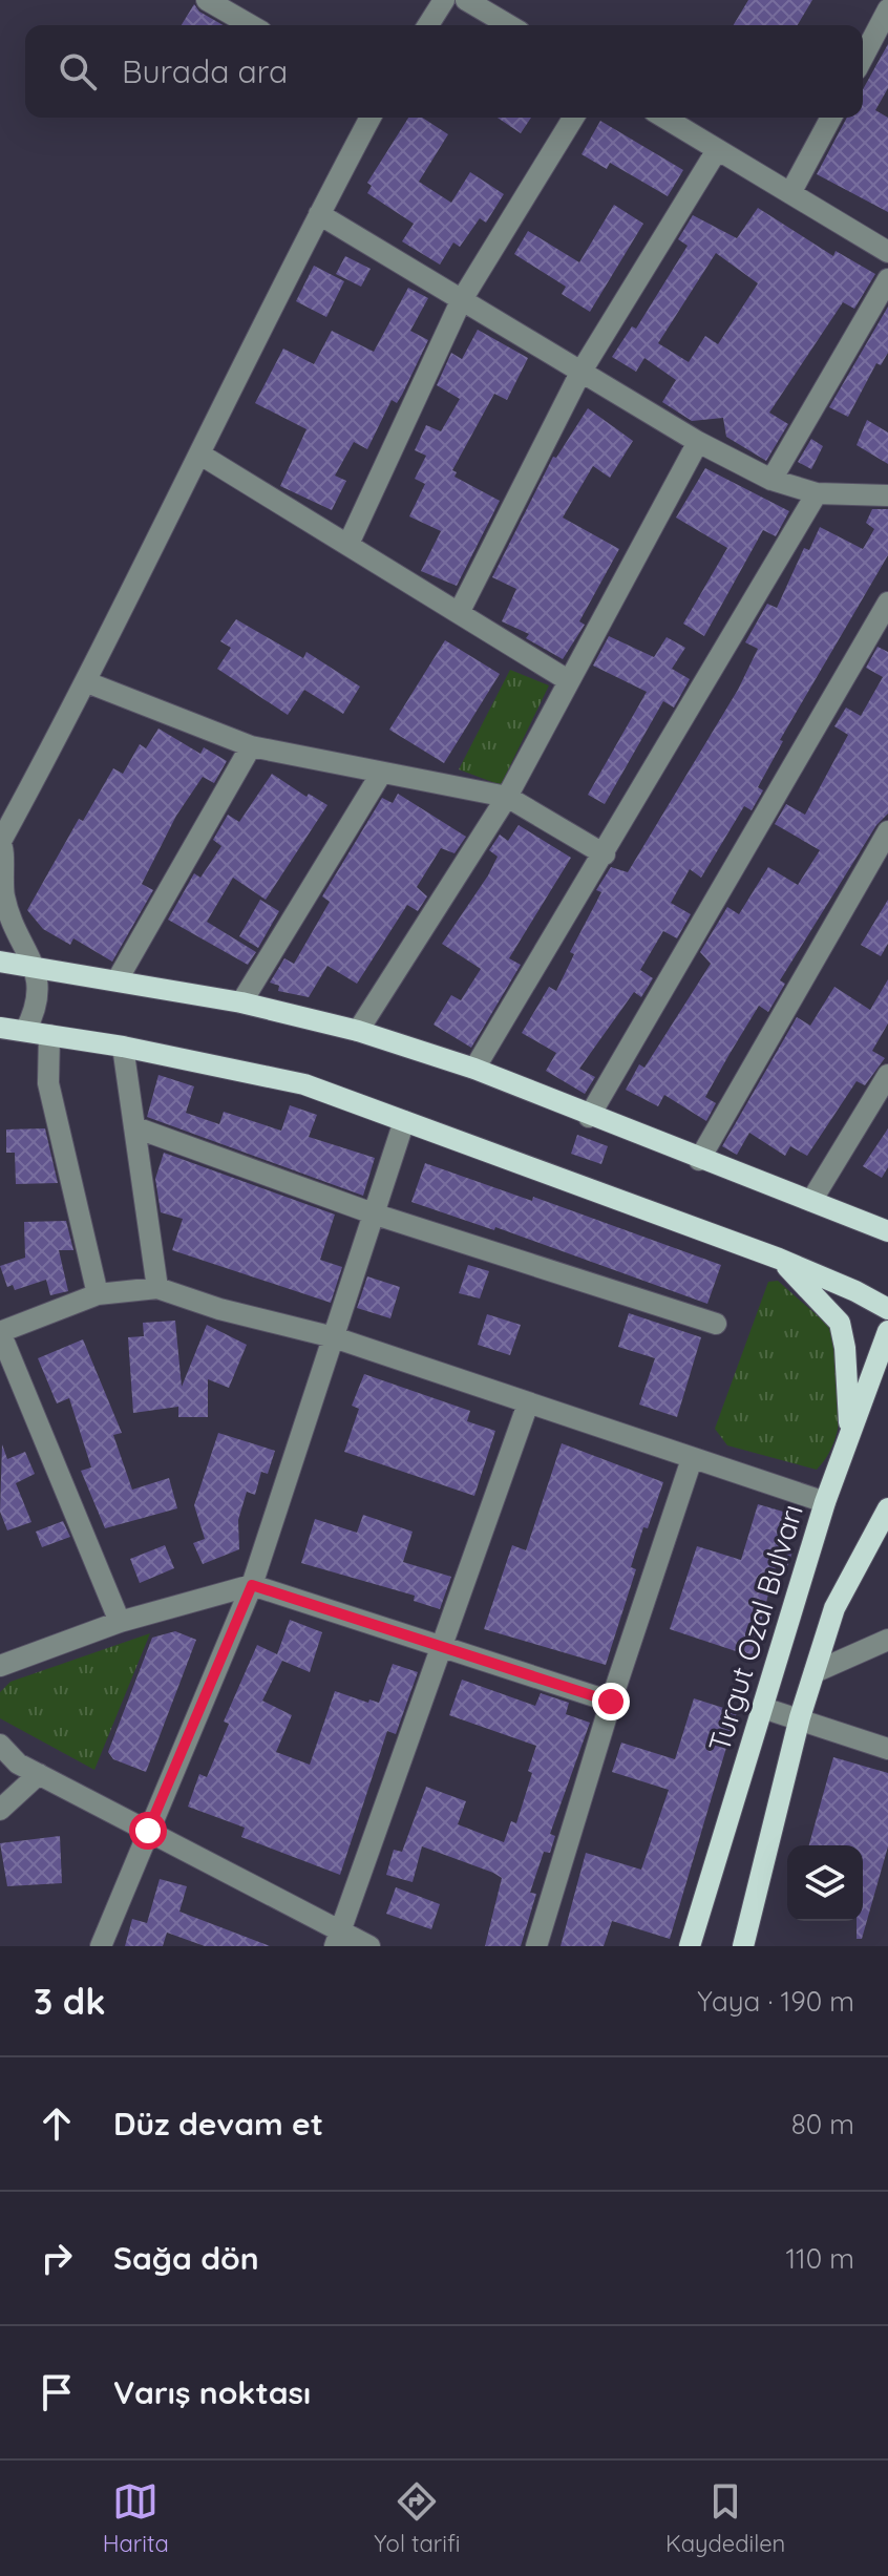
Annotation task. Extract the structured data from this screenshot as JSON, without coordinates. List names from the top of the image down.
{
  "streets": {
    "main road": ["Turgut Ozal Bulvarı"]
  },
  "page": {
    "search": "Burada ara",
    "heading": ["3 dk", "Yaya · 190 m"],
    "list": [
      ["Düz devam et", "80 m"],
      ["Sağa dön", "110 m"],
      "Varış noktası"
    ],
    "nav": ["Harita", "Yol tarifi", "Kaydedilen"]
  }
}
